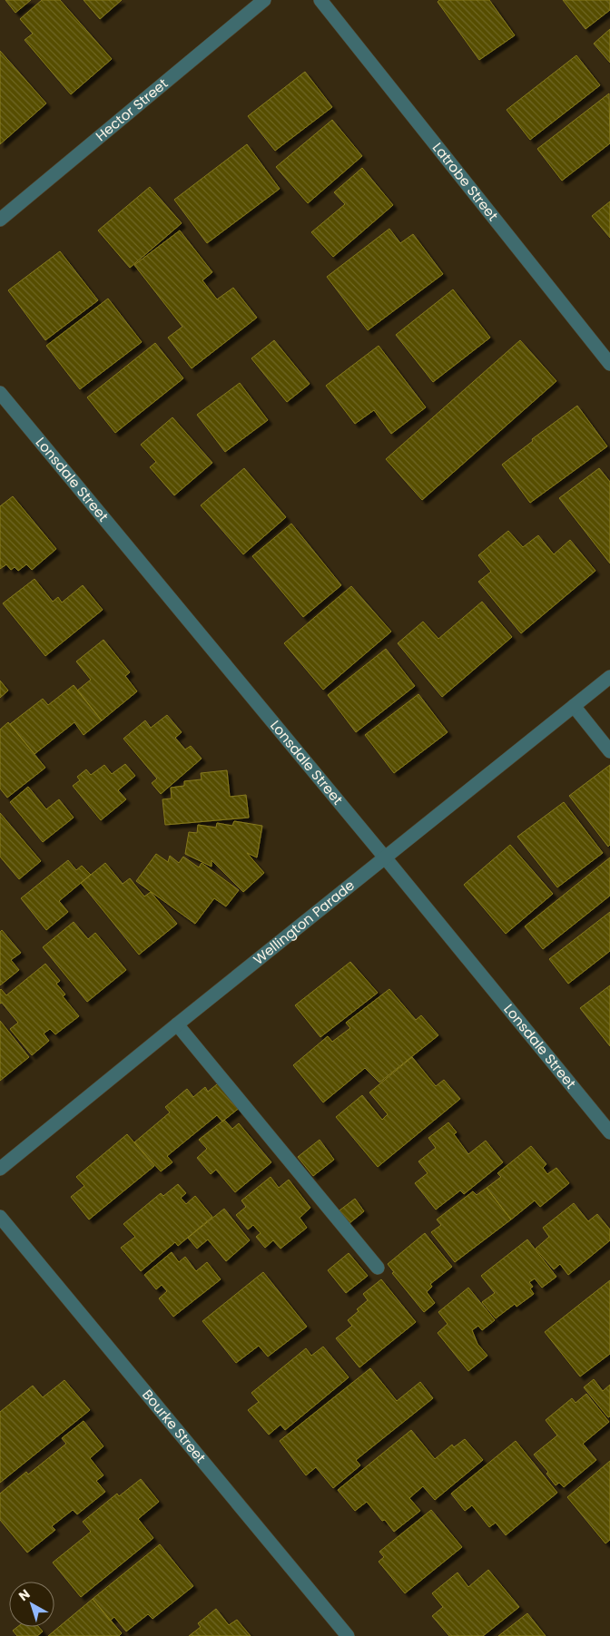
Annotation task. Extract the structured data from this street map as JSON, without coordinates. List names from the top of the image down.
{
  "streets": {
    "street": [
      "Hector Street",
      "Latrobe Street",
      "Lonsdale Street",
      "Wellington Parade",
      "Bourke Street"
    ]
  },
  "crossings": [
    ["Lonsdale Street", "Wellington Parade"]
  ],
  "north": "top left"
}
